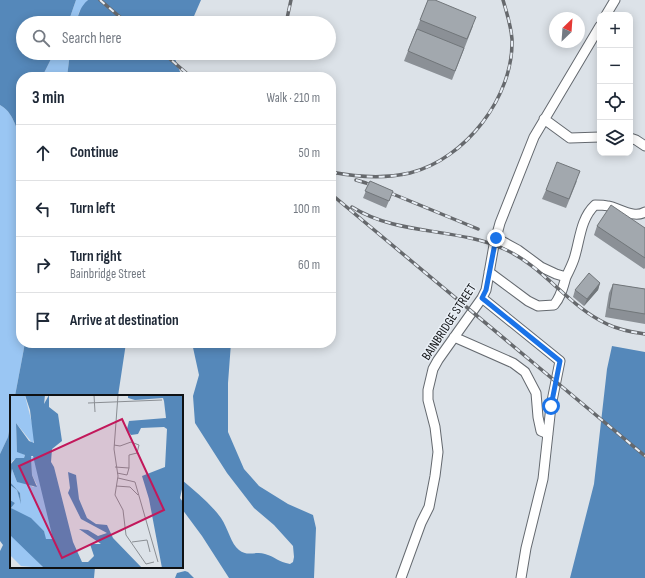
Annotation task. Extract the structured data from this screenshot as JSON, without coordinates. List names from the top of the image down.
{
  "streets": {
    "street": ["BAINBRIDGE STREET"]
  },
  "north": "top right",
  "page": {
    "map_buttons": ["+", "−"],
    "search": "Search here",
    "heading": ["3 min", "Walk · 210 m"],
    "list": [
      ["Continue", "50 m"],
      ["Turn left", "100 m"],
      ["Turn right", "Bainbridge Street", "60 m"],
      "Arrive at destination"
    ]
  }
}
